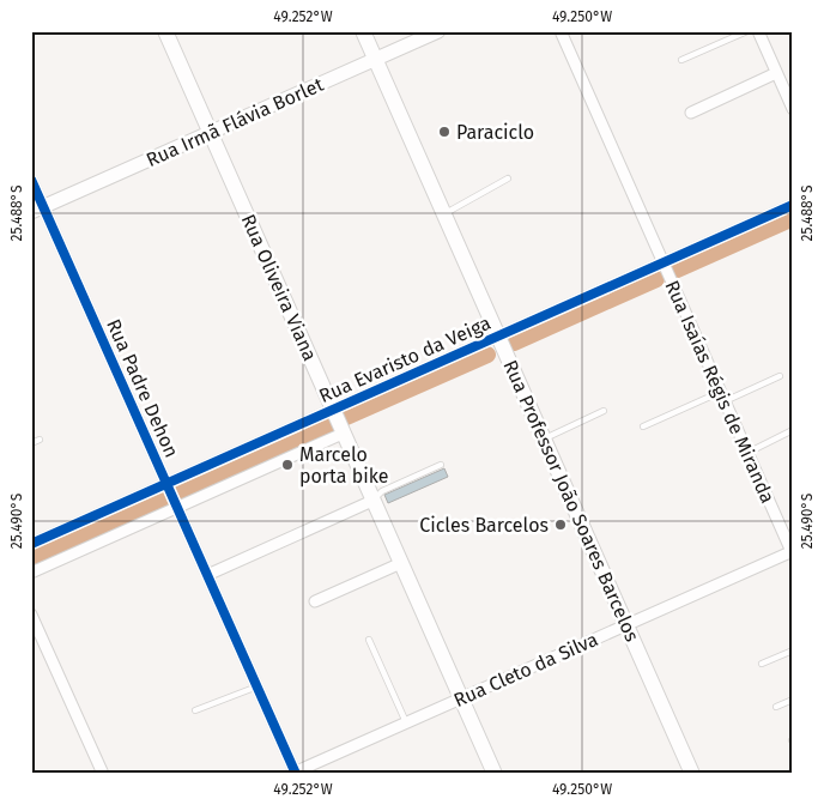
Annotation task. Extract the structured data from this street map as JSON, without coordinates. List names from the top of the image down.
{
  "streets": {
    "main road": ["Rua Oliveira Viana", "Rua Professor João Soares Barcelos"],
    "street": [
      "Rua Irmã Flávia Borlet",
      "Rua Evaristo da Veiga",
      "Rua Padre Dehon",
      "Rua Isaías Régis de Miranda",
      "Rua Cleto da Silva"
    ]
  },
  "crossings": [
    ["Rua Irmã Flávia Borlet", "Rua Oliveira Viana"],
    ["Rua Irmã Flávia Borlet", "Rua Padre Dehon"],
    ["Rua Irmã Flávia Borlet", "Rua Professor João Soares Barcelos"],
    ["Rua Oliveira Viana", "Rua Evaristo da Veiga"],
    ["Rua Oliveira Viana", "Rua Cleto da Silva"],
    ["Rua Evaristo da Veiga", "Rua Padre Dehon"],
    ["Rua Evaristo da Veiga", "Rua Isaías Régis de Miranda"],
    ["Rua Evaristo da Veiga", "Rua Professor João Soares Barcelos"],
    ["Rua Padre Dehon", "Rua Cleto da Silva"],
    ["Rua Isaías Régis de Miranda", "Rua Cleto da Silva"],
    ["Rua Professor João Soares Barcelos", "Rua Cleto da Silva"]
  ],
  "places": ["Paraciclo", "Marcelo porta bike", "Cicles Barcelos"],
  "coordinates": [
    "49.252°W",
    "49.250°W",
    "25.488°S",
    "25.490°S"
  ]
}
